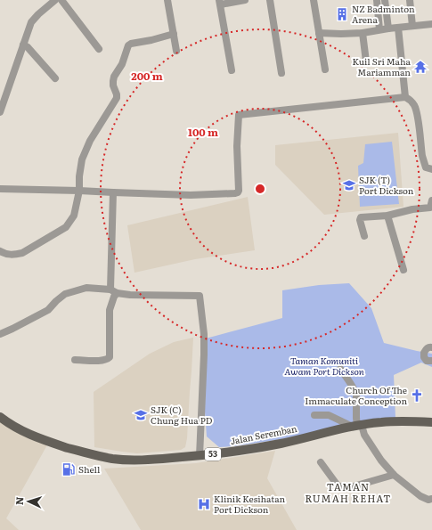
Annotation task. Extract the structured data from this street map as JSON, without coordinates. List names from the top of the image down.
{
  "streets": {
    "main road": ["Jalan Seremban", "53"]
  },
  "districts": ["TAMAN RUMAH REHAT"],
  "parks": ["Taman Komuniti Awam Port Dickson"],
  "places": {
    "building": ["NZ Badminton Arena"],
    "temple": ["Kuil Sri Maha Mariamman"],
    "school or university": ["SJK (T) Port Dickson", "SJK (C) Chung Hua PD"],
    "church": ["Church Of The Immaculate Conception"],
    "fuel station": ["Shell"],
    "hospital": ["Klinik Kesihatan Port Dickson"]
  },
  "north": "left",
  "rings": ["200 m", "100 m"]
}
